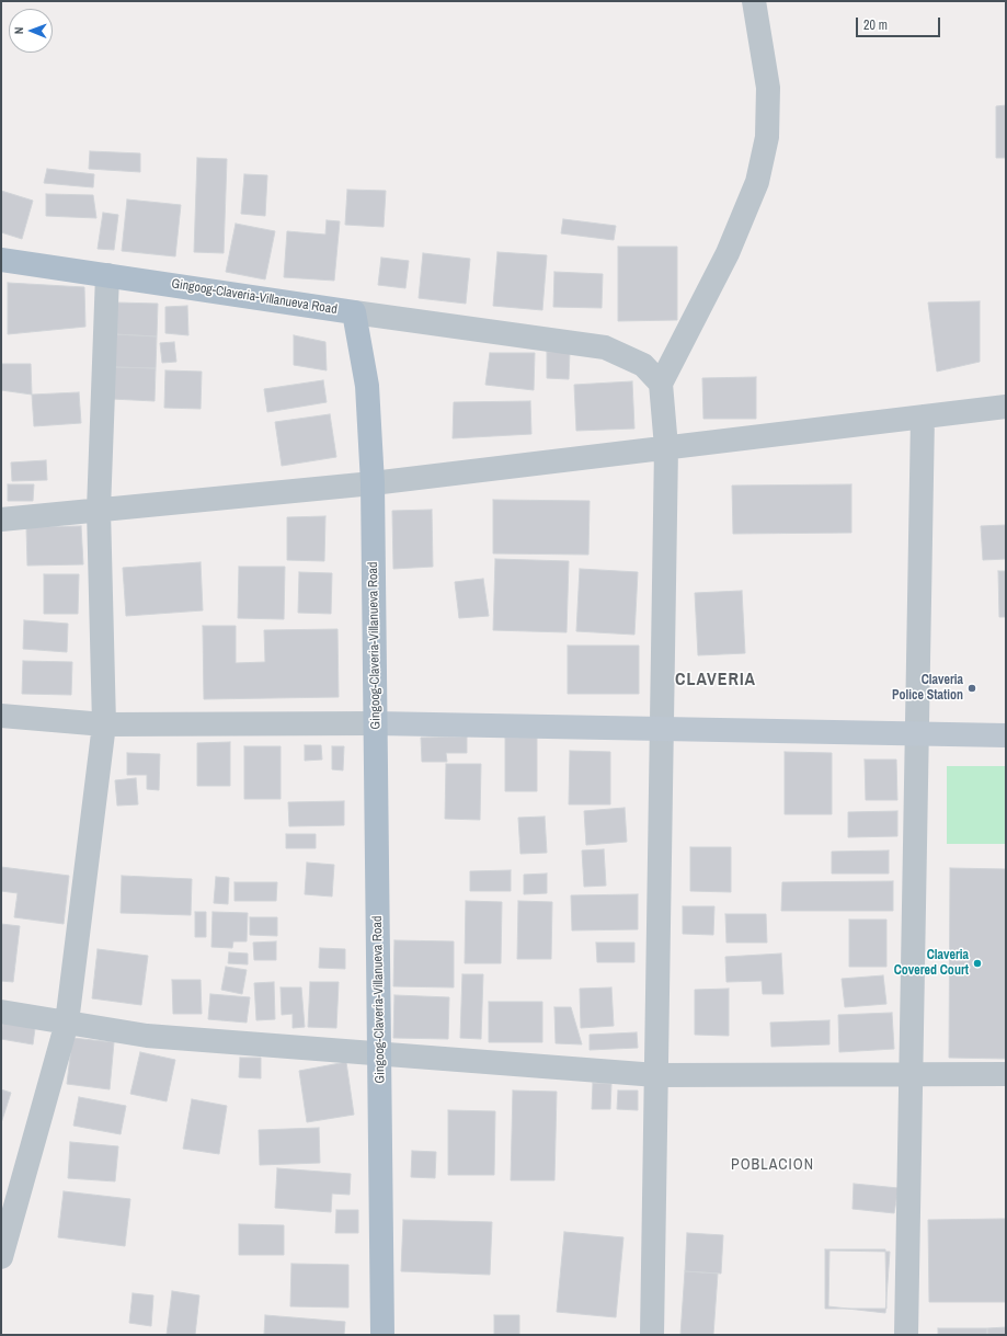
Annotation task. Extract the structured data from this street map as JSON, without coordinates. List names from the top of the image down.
{
  "streets": {
    "main road": ["Gingoog-Claveria-Villanueva Road"]
  },
  "districts": ["CLAVERIA", "POBLACION"],
  "places": ["Claveria Police Station", "Claveria Covered Court"],
  "scale_bar": "20 m",
  "north": "left"
}
